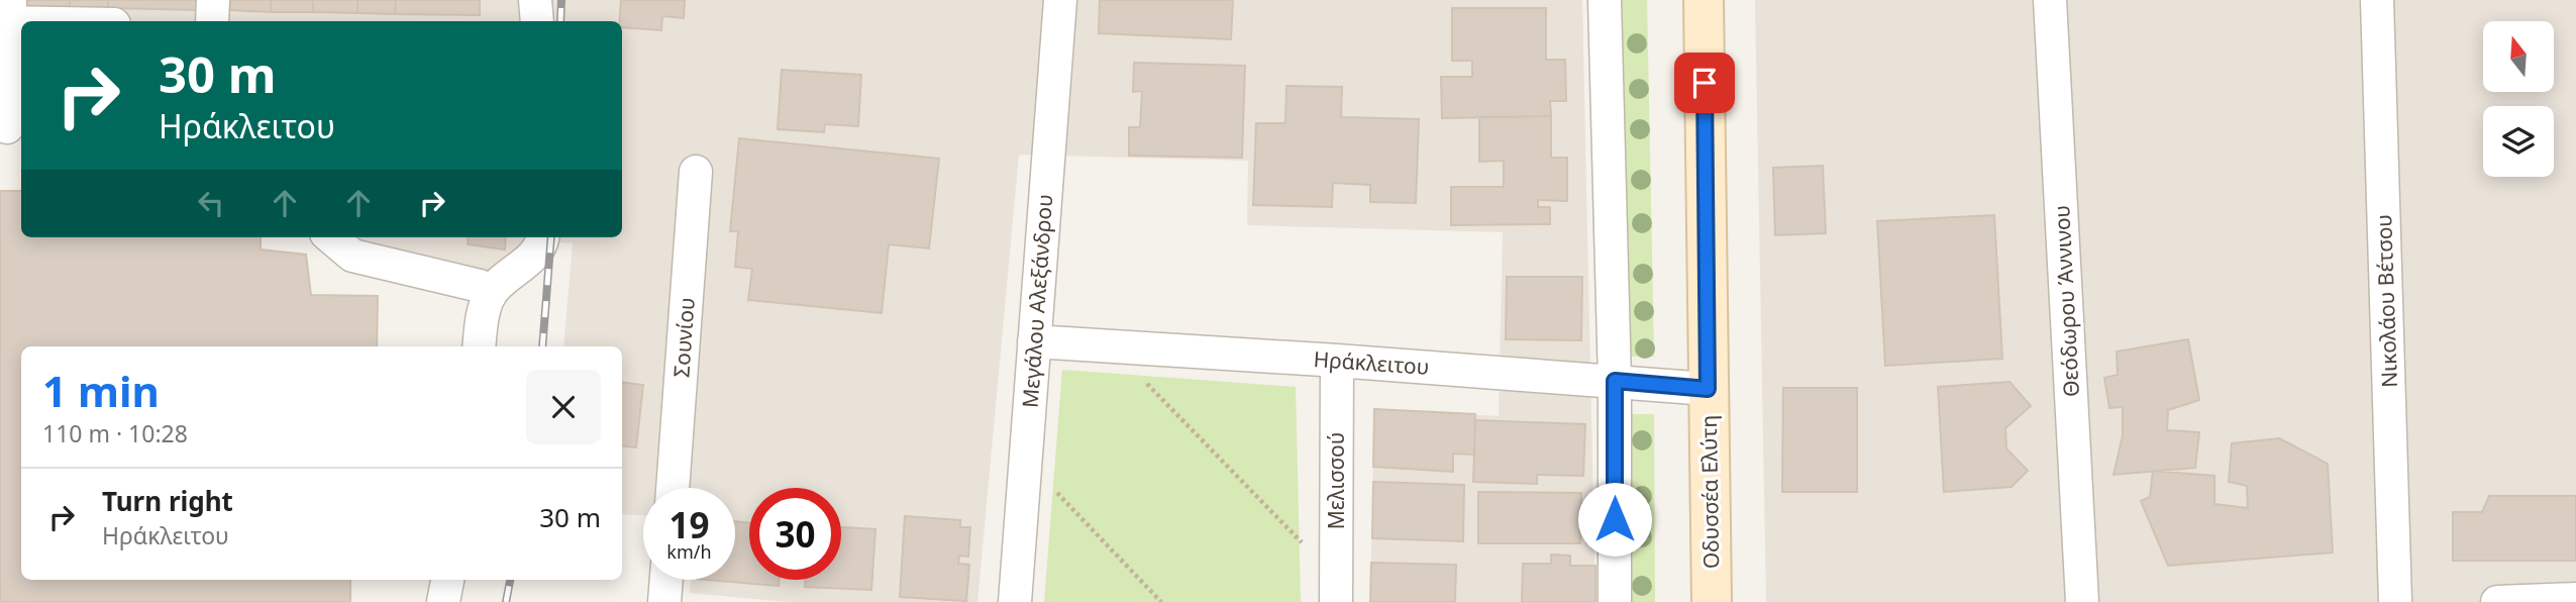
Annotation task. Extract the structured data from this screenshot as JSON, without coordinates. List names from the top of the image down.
{
  "streets": {
    "main road": ["Οδυσσέα Ελύτη"],
    "street": [
      "Μεγάλου Αλεξάνδρου",
      "Θεόδωρου Άννινου",
      "Νικολάου Βέτσου",
      "Σουνίου",
      "Ηράκλειτου",
      "Μελισσού"
    ]
  },
  "crossings": [
    ["Μεγάλου Αλεξάνδρου", "Ηράκλειτου"],
    ["Ηράκλειτου", "Μελισσού"],
    ["Ηράκλειτου", "Οδυσσέα Ελύτη"]
  ],
  "north": "top",
  "page": {
    "turn": ["30 m", "Ηράκλειτου"],
    "heading": ["1 min", "110 m · 10:28"],
    "list": [
      {
        "name": "Turn right",
        "note": "Ηράκλειτου",
        "value": "30 m"
      }
    ],
    "speed": "19 km/h",
    "limit": "30"
  }
}
